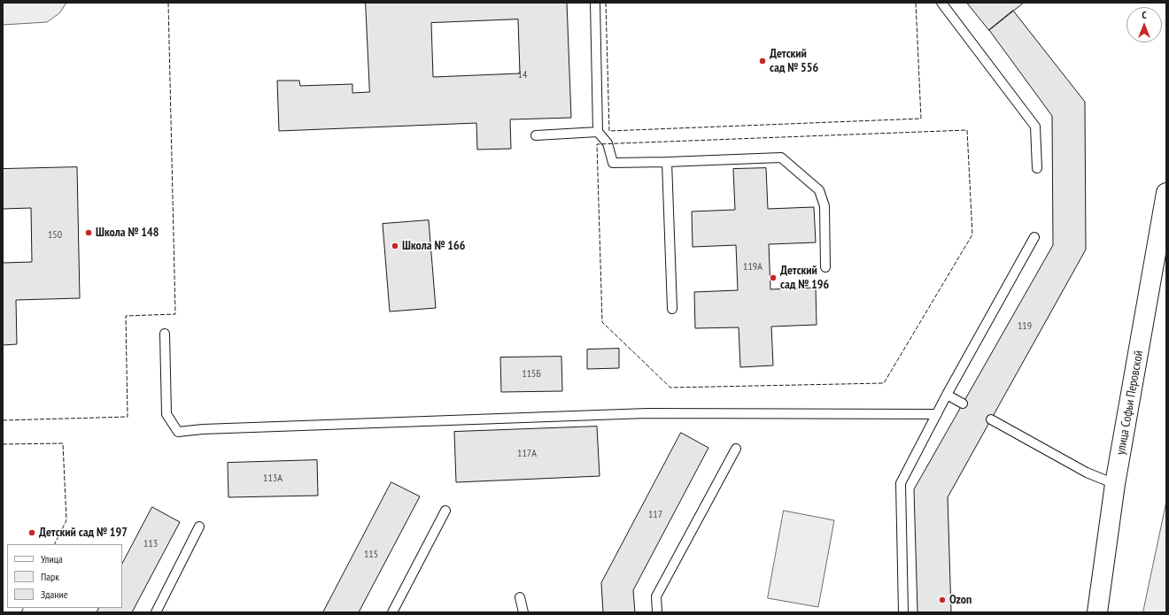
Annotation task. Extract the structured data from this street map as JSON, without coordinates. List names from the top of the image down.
{
  "streets": {
    "street": ["улица Софьи Перовской"]
  },
  "places": [
    "Детский сад № 556",
    "Школа № 148",
    "Школа № 166",
    "Детский сад № 196",
    "Детский сад № 197",
    "Ozon"
  ],
  "house_numbers": [
    "14",
    "150",
    "119А",
    "119",
    "115Б",
    "117А",
    "113А",
    "117",
    "113",
    "115"
  ],
  "legend": ["Улица", "Парк", "Здание"],
  "north": "top"
}
